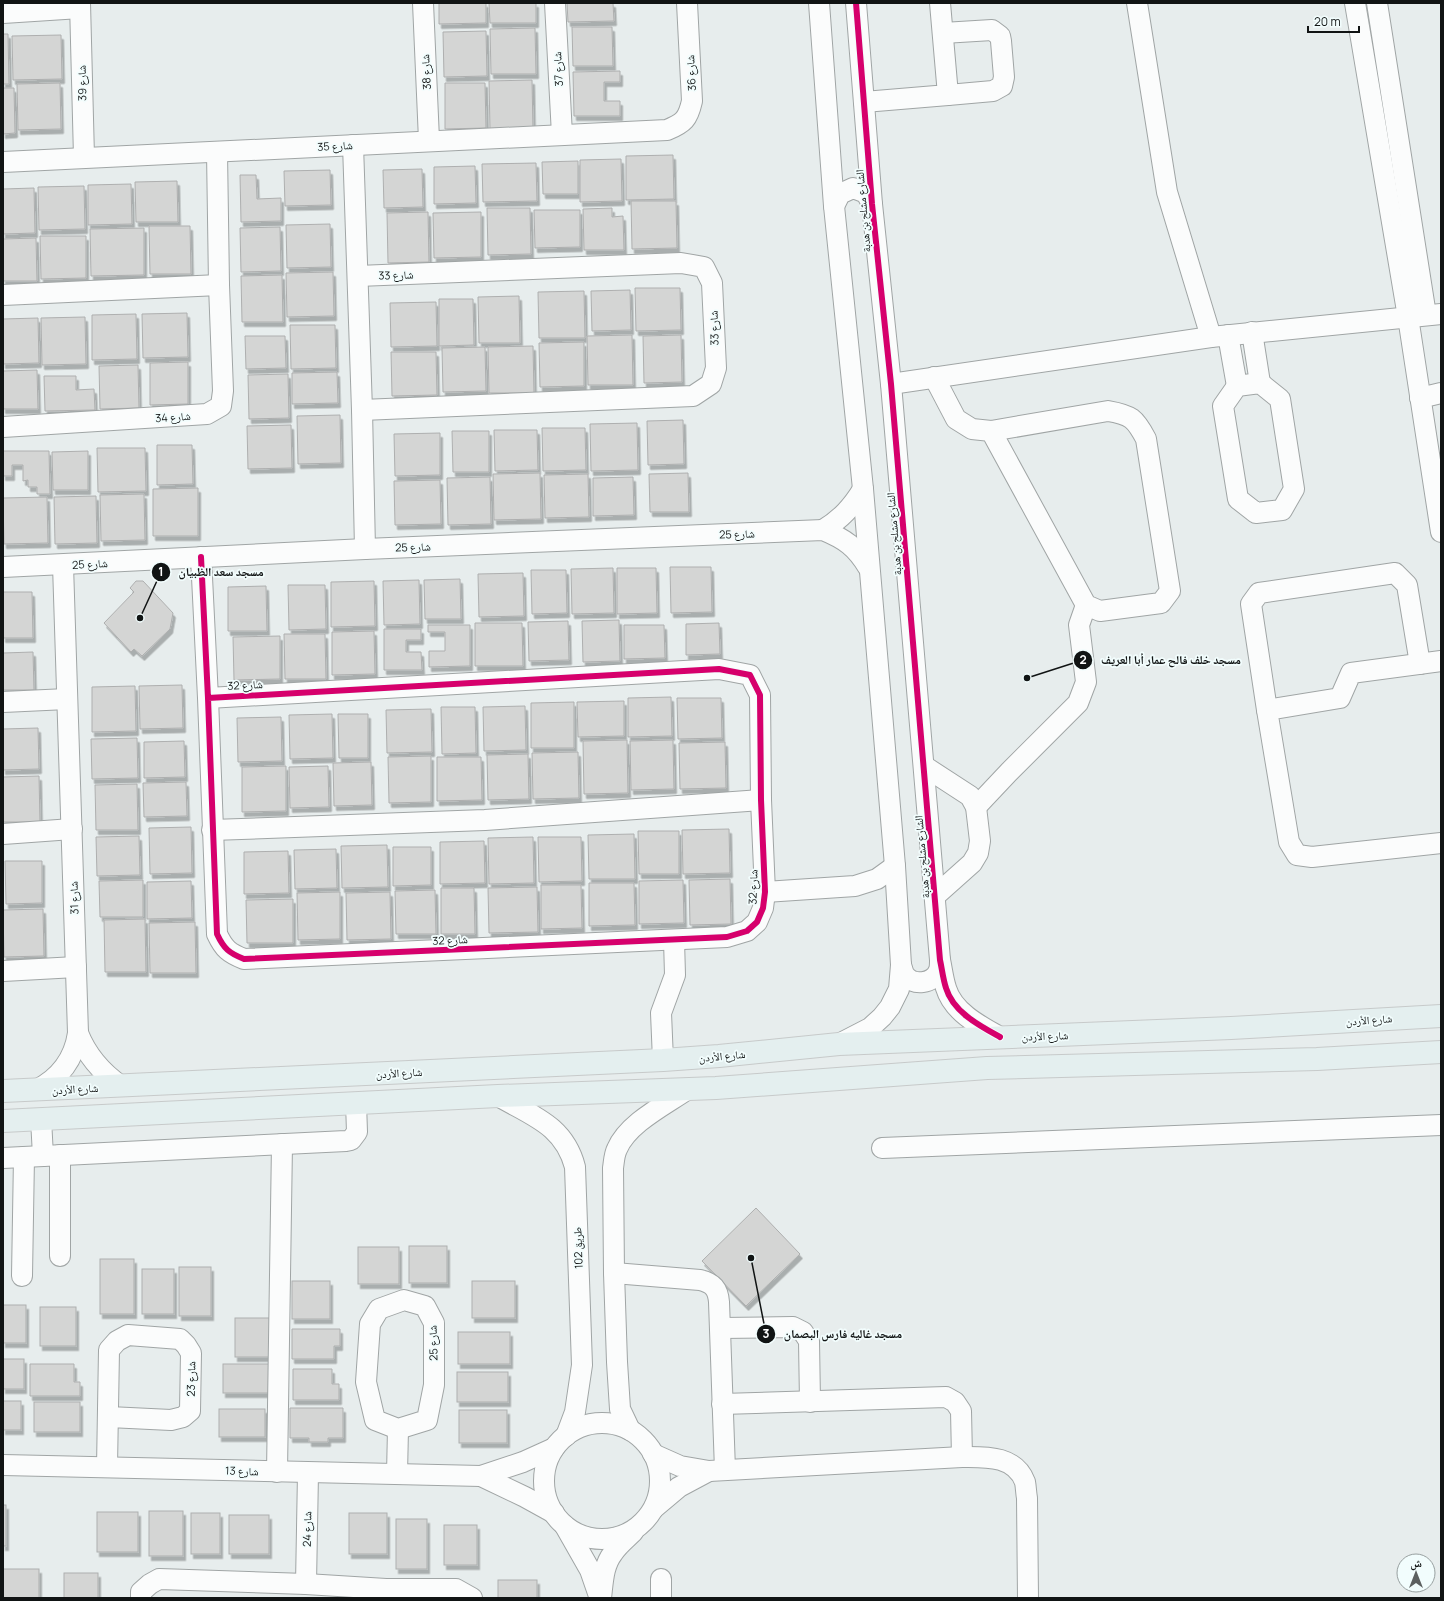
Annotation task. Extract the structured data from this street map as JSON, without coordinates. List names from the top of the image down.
{
  "streets": {
    "main road": ["شارع الأردن"],
    "street": [
      "شارع 37",
      "شارع 38",
      "شارع 36",
      "شارع 39",
      "شارع 35",
      "الشارع مشلح بن هدبة",
      "شارع 33",
      "شارع 34",
      "شارع 25",
      "شارع 32",
      "شارع 31",
      "طريق 102",
      "23 شارع",
      "شارع 13",
      "شارع 24"
    ]
  },
  "crossings": [
    ["شارع 37", "شارع 35"],
    ["شارع 38", "شارع 35"],
    ["شارع 36", "شارع 35"],
    ["شارع 39", "شارع 35"],
    ["شارع 35", "شارع 34"],
    ["الشارع مشلح بن هدبة", "شارع الأردن"],
    ["شارع 25", "شارع 32"],
    ["شارع 25", "شارع 31"],
    ["شارع 31", "شارع الأردن"],
    ["طريق 102", "شارع 13"],
    ["23 شارع", "شارع 13"],
    ["شارع 13", "شارع 24"]
  ],
  "places": ["مسجد سعد الظبيان", "مسجد خلف فالح عمار أبا العريف", "مسجد غاليه فارس البصمان"],
  "scale_bar": "20 m",
  "north": "top"
}
